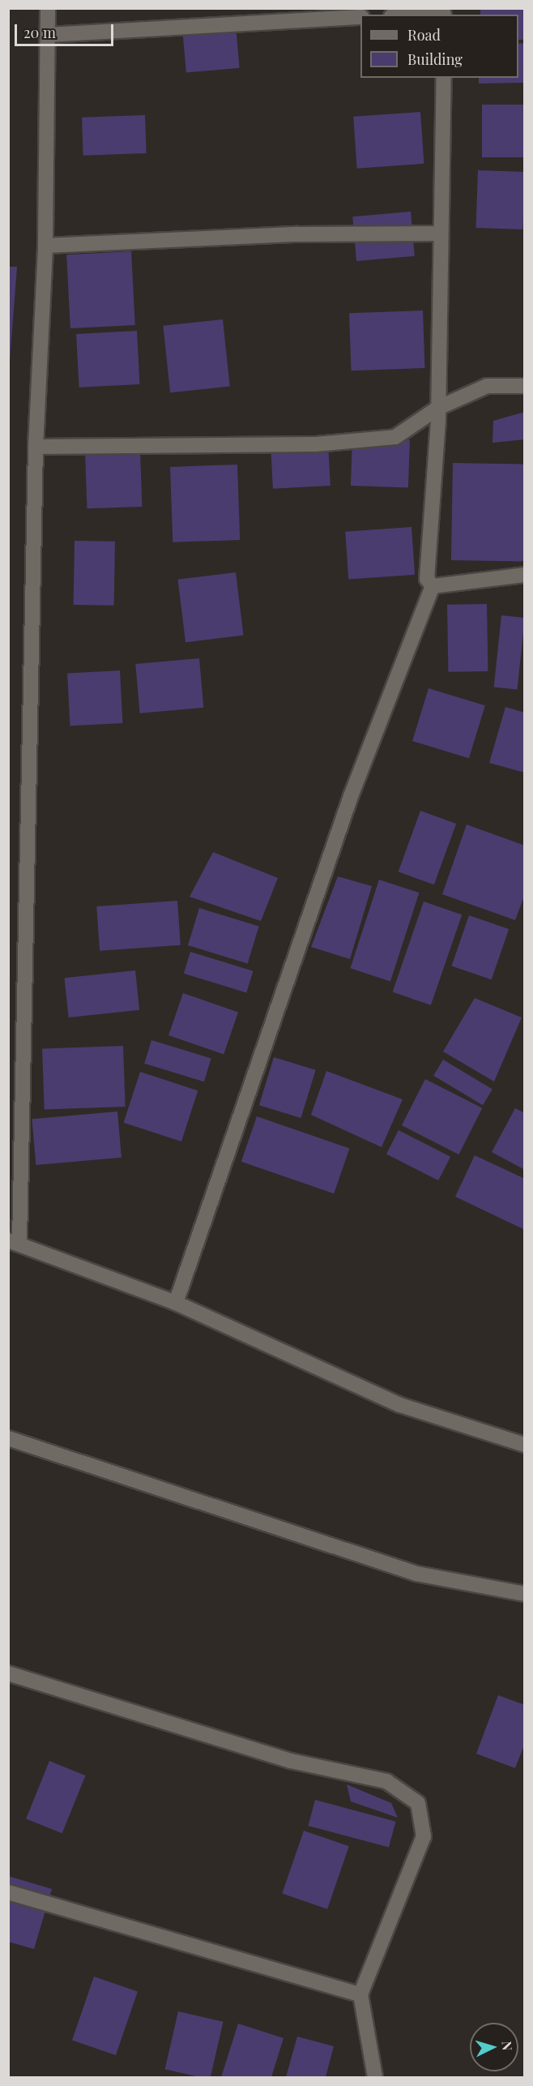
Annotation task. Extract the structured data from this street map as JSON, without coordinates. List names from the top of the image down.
{
  "legend": ["Road", "Building"],
  "scale_bar": "20 m",
  "north": "right"
}
